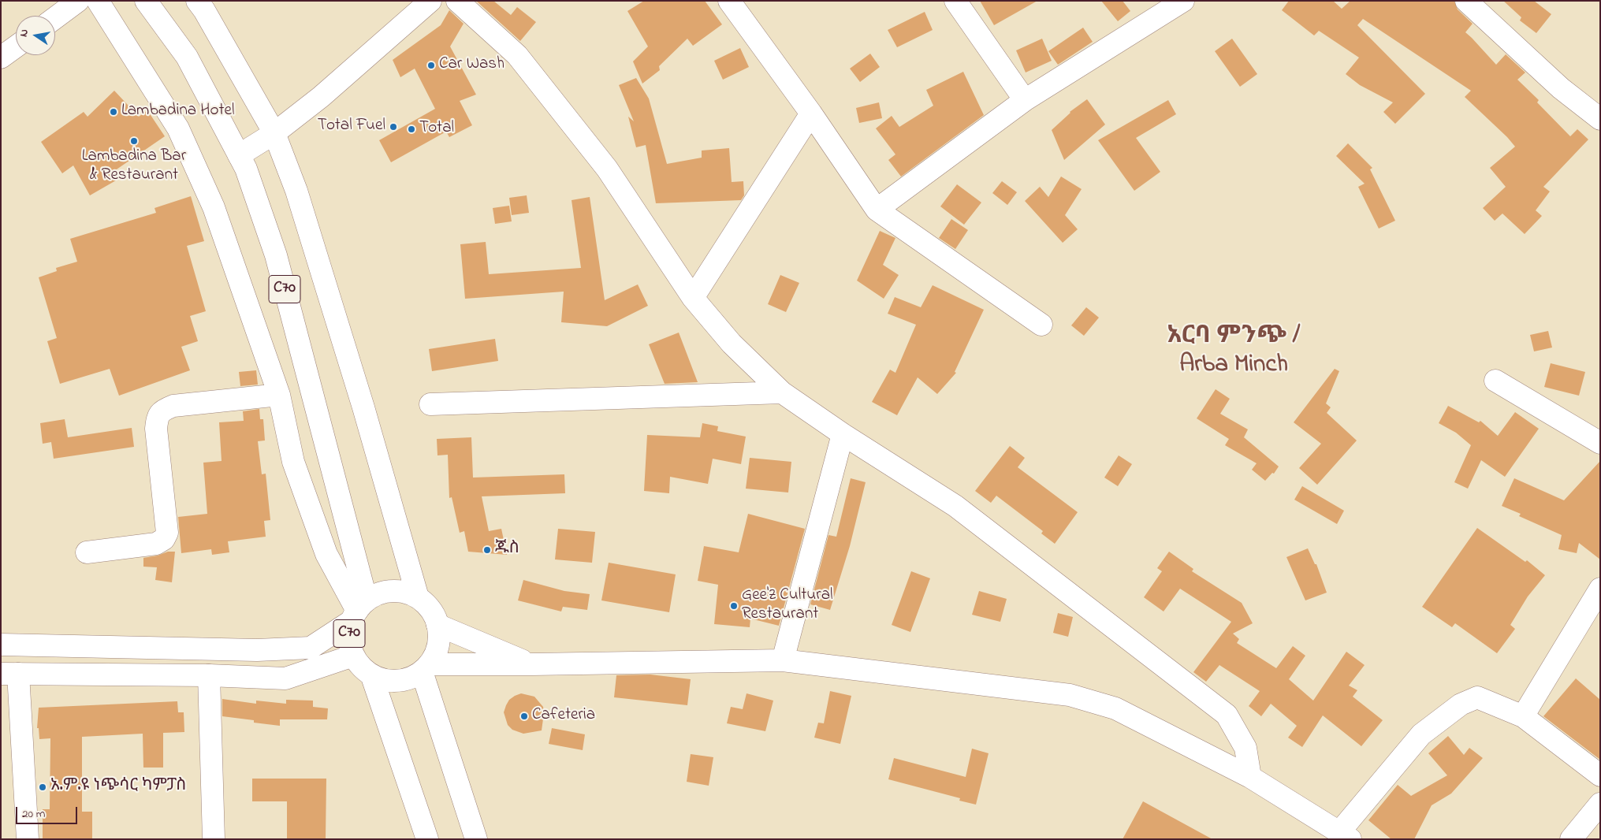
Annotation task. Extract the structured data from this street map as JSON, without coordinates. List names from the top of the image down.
{
  "streets": {
    "main road": ["C70"]
  },
  "districts": ["አርባ ምንጭ / Arba Minch"],
  "places": [
    "Car Wash",
    "Lambadina Hotel",
    "Total Fuel",
    "Total",
    "Lambadina Bar & Restaurant",
    "ጁስ",
    "Gee'z Cultural Restaurant",
    "Cafeteria",
    "አ.ም.ዩ ነጭሳር ካምፓስ"
  ],
  "scale_bar": "20 m",
  "north": "left"
}
